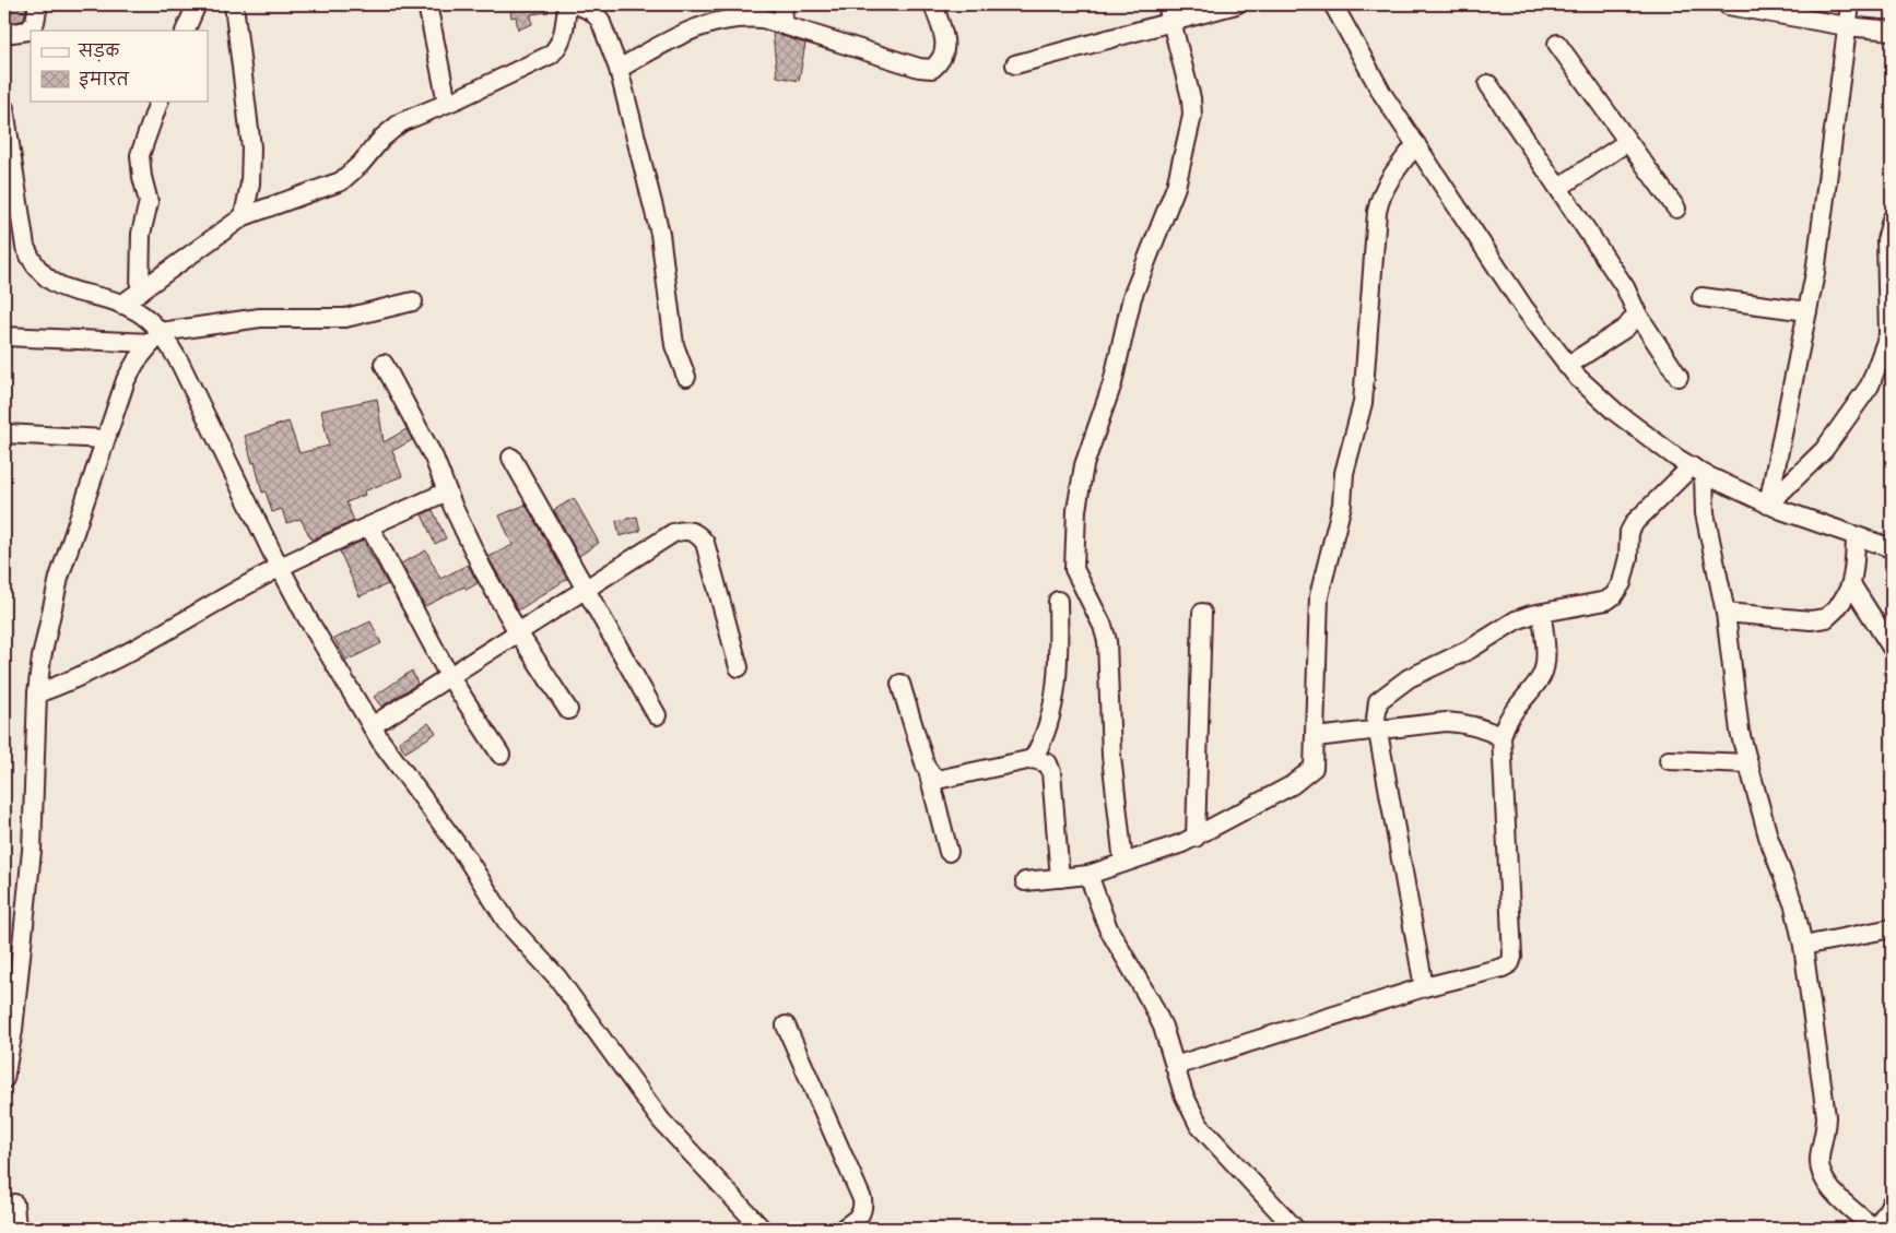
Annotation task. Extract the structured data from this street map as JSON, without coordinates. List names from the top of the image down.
{
  "legend": ["सड़क", "इमारत"]
}
